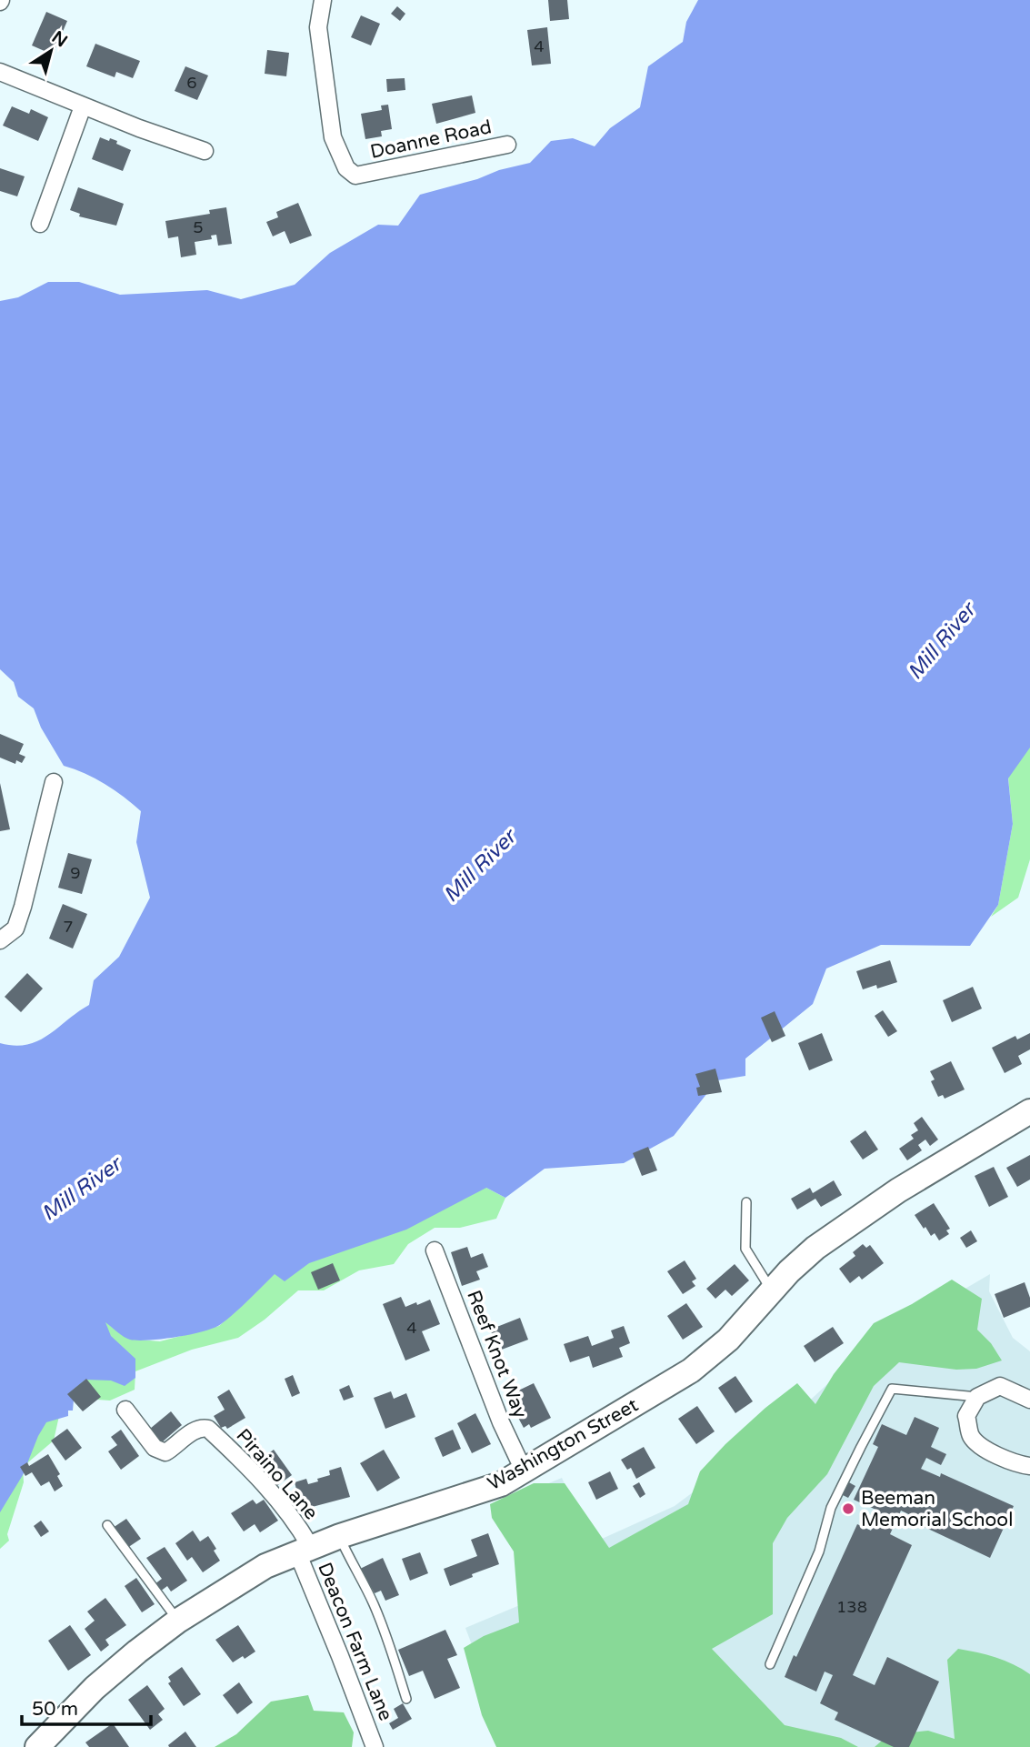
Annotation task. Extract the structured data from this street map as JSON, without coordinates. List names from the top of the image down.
{
  "streets": {
    "main road": ["Washington Street"],
    "street": [
      "Doanne Road",
      "Reef Knot Way",
      "Piraino Lane",
      "Deacon Farm Lane"
    ]
  },
  "crossings": [
    ["Reef Knot Way", "Washington Street"],
    ["Washington Street", "Piraino Lane"],
    ["Washington Street", "Deacon Farm Lane"],
    ["Piraino Lane", "Deacon Farm Lane"]
  ],
  "water": ["Mill River"],
  "places": ["Beeman Memorial School"],
  "house_numbers": [
    "4",
    "6",
    "5",
    "9",
    "7",
    "4",
    "138"
  ],
  "scale_bar": "50 m",
  "north": "top right"
}
